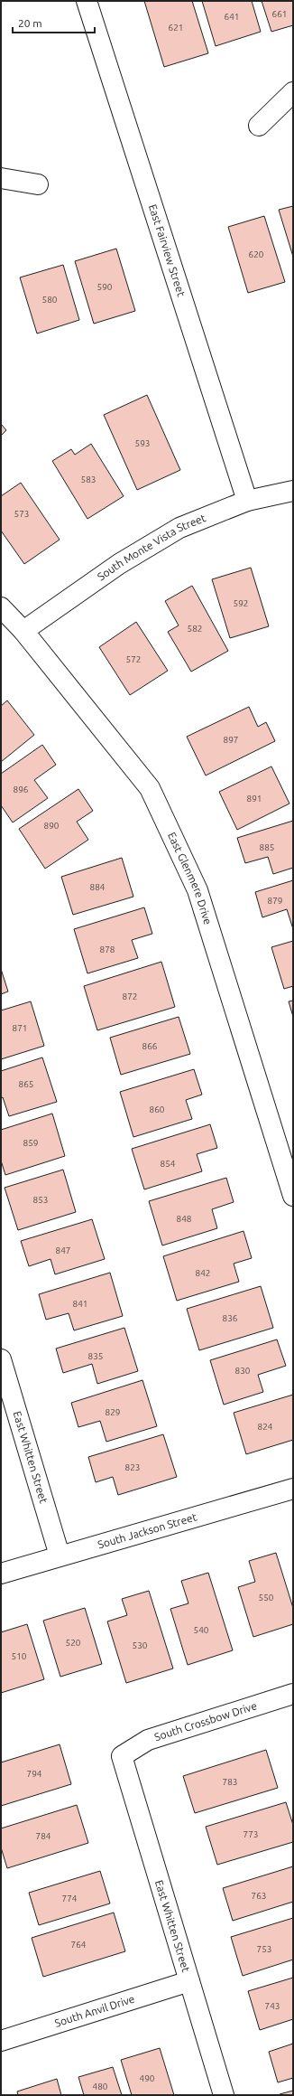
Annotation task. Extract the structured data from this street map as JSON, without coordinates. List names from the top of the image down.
{
  "streets": {
    "street": [
      "East Fairview Street",
      "South Monte Vista Street",
      "East Glenmere Drive",
      "East Whitten Street",
      "South Jackson Street",
      "South Crossbow Drive",
      "South Anvil Drive"
    ]
  },
  "crossings": [
    ["East Fairview Street", "South Monte Vista Street"],
    ["South Monte Vista Street", "East Glenmere Drive"],
    ["East Whitten Street", "South Jackson Street"],
    ["East Whitten Street", "South Crossbow Drive"],
    ["East Whitten Street", "South Anvil Drive"]
  ],
  "house_numbers": [
    "661",
    "641",
    "621",
    "620",
    "590",
    "580",
    "593",
    "583",
    "573",
    "592",
    "582",
    "572",
    "897",
    "896",
    "891",
    "890",
    "885",
    "884",
    "879",
    "878",
    "872",
    "871",
    "866",
    "865",
    "860",
    "859",
    "854",
    "853",
    "848",
    "847",
    "842",
    "841",
    "836",
    "835",
    "830",
    "829",
    "824",
    "823",
    "550",
    "540",
    "520",
    "530",
    "510",
    "794",
    "783",
    "773",
    "784",
    "763",
    "774",
    "764",
    "753",
    "743",
    "490",
    "480"
  ],
  "scale_bar": "20 m"
}
